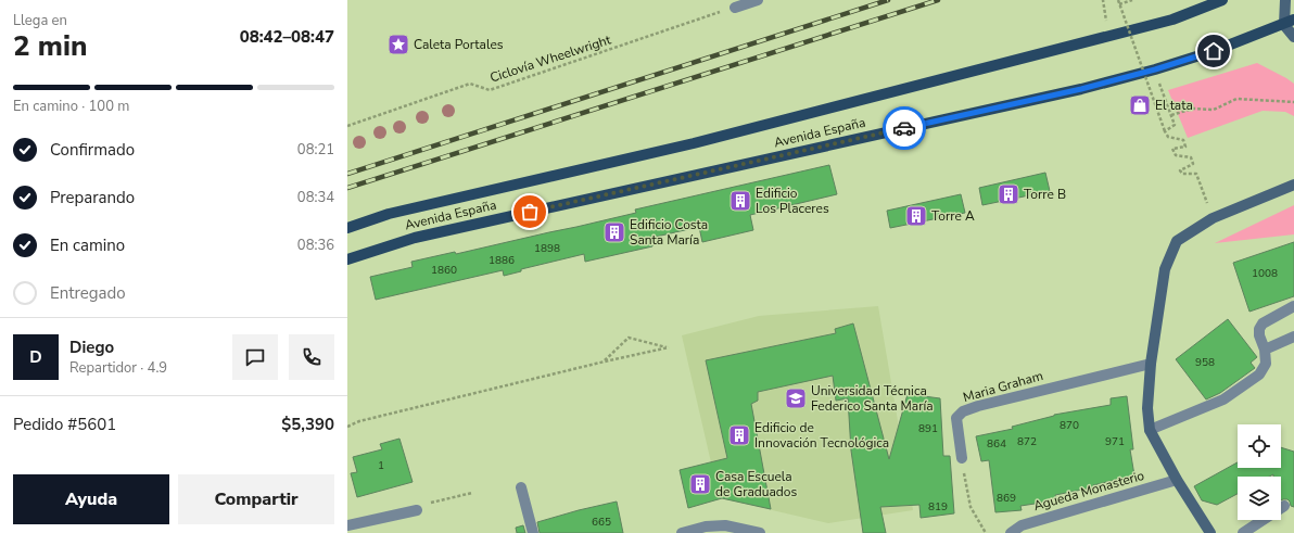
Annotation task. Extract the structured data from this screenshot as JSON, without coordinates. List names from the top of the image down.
{
  "streets": {
    "main road": ["Avenida España"],
    "street": ["Maria Graham", "Agueda Monasterio"],
    "path": ["Ciclovía Wheelwright"]
  },
  "places": {
    "place": ["Caleta Portales"],
    "shop": ["El tata"],
    "building": [
      "Torre B",
      "Edificio Los Placeres",
      "Torre A",
      "Edificio Costa Santa María",
      "Edificio de Innovación Tecnológica",
      "Casa Escuela de Graduados"
    ],
    "school or university": ["Universidad Técnica Federico Santa María"]
  },
  "house_numbers": [
    "1898",
    "1886",
    "1860",
    "1008",
    "958",
    "870",
    "891",
    "872",
    "971",
    "864",
    "1",
    "869",
    "819",
    "665"
  ],
  "page": {
    "heading": ["2 min", "Llega en", "08:42–08:47"],
    "panel": [
      "Diego",
      "Repartidor · 4.9",
      "Pedido #5601",
      "$5,390"
    ],
    "bar": "En camino · 100 m",
    "list": [
      ["Confirmado", "08:21"],
      ["Preparando", "08:34"],
      ["En camino", "08:36"],
      "Entregado"
    ],
    "round": "D",
    "buttons": ["Ayuda", "Compartir"]
  }
}
